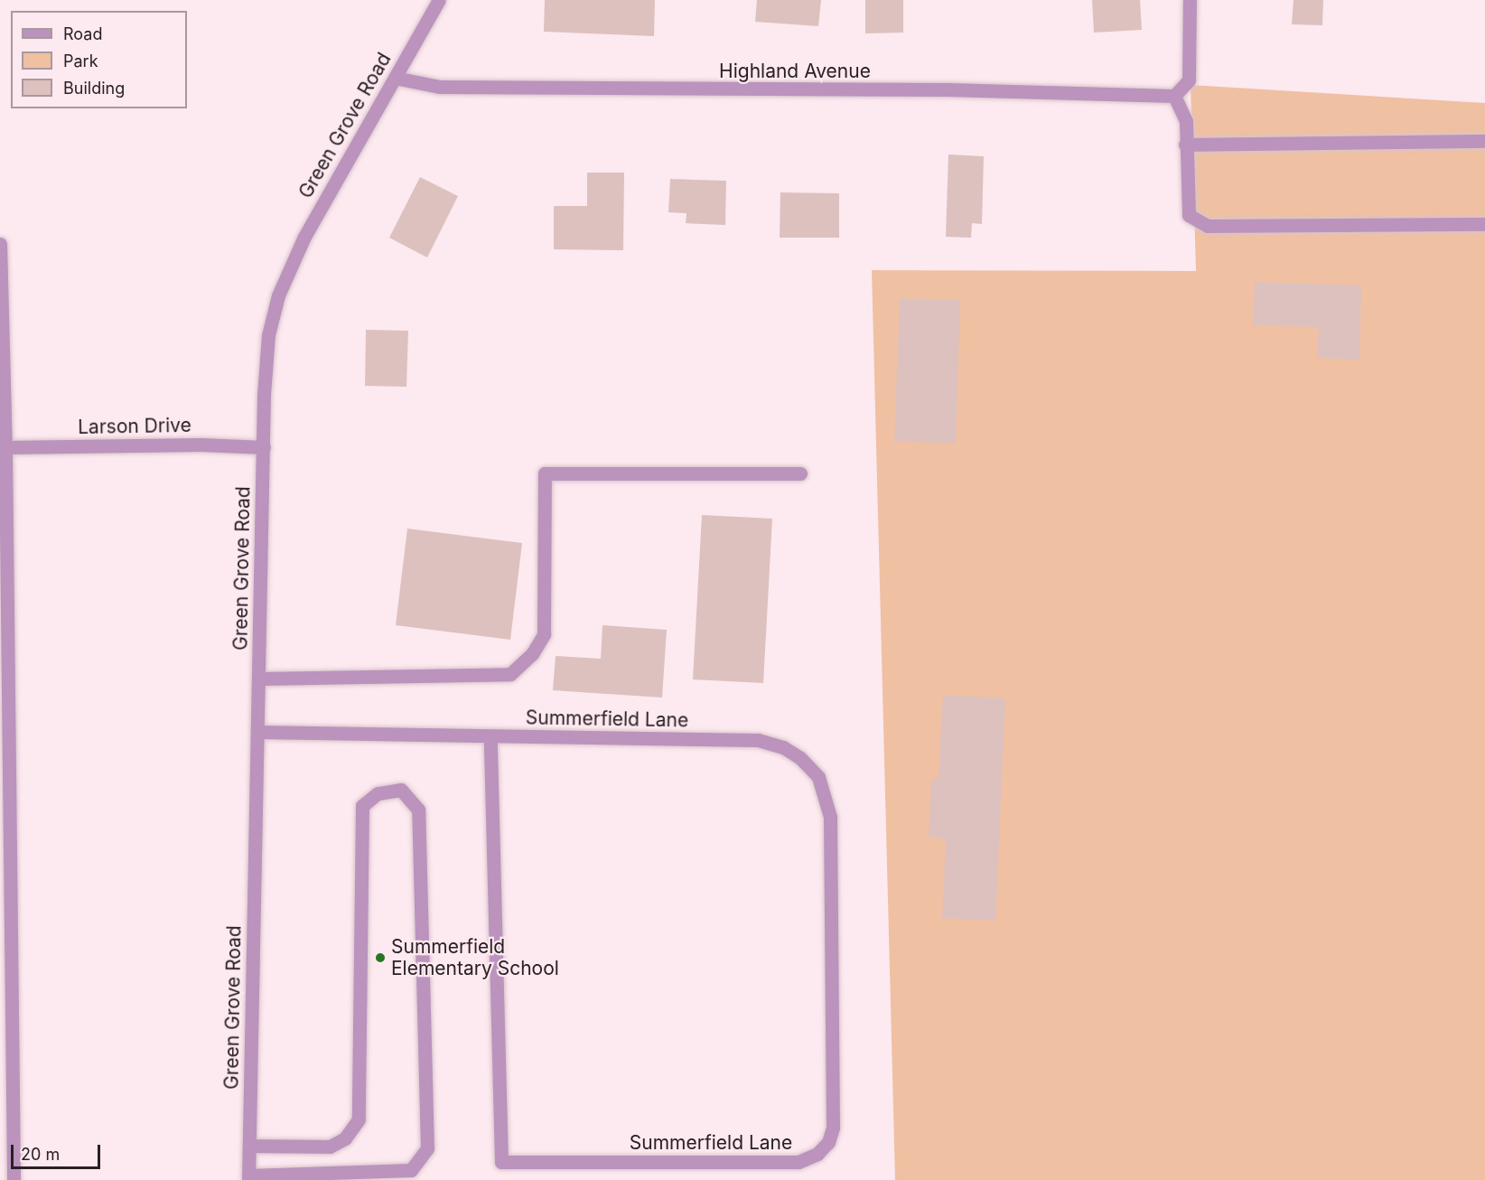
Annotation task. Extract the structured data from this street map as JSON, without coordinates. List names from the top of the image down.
{
  "streets": {
    "street": [
      "Highland Avenue",
      "Green Grove Road",
      "Larson Drive",
      "Summerfield Lane"
    ]
  },
  "crossings": [
    ["Highland Avenue", "Green Grove Road"],
    ["Green Grove Road", "Larson Drive"],
    ["Green Grove Road", "Summerfield Lane"]
  ],
  "places": ["Summerfield Elementary School"],
  "legend": ["Road", "Park", "Building"],
  "scale_bar": "20 m"
}
